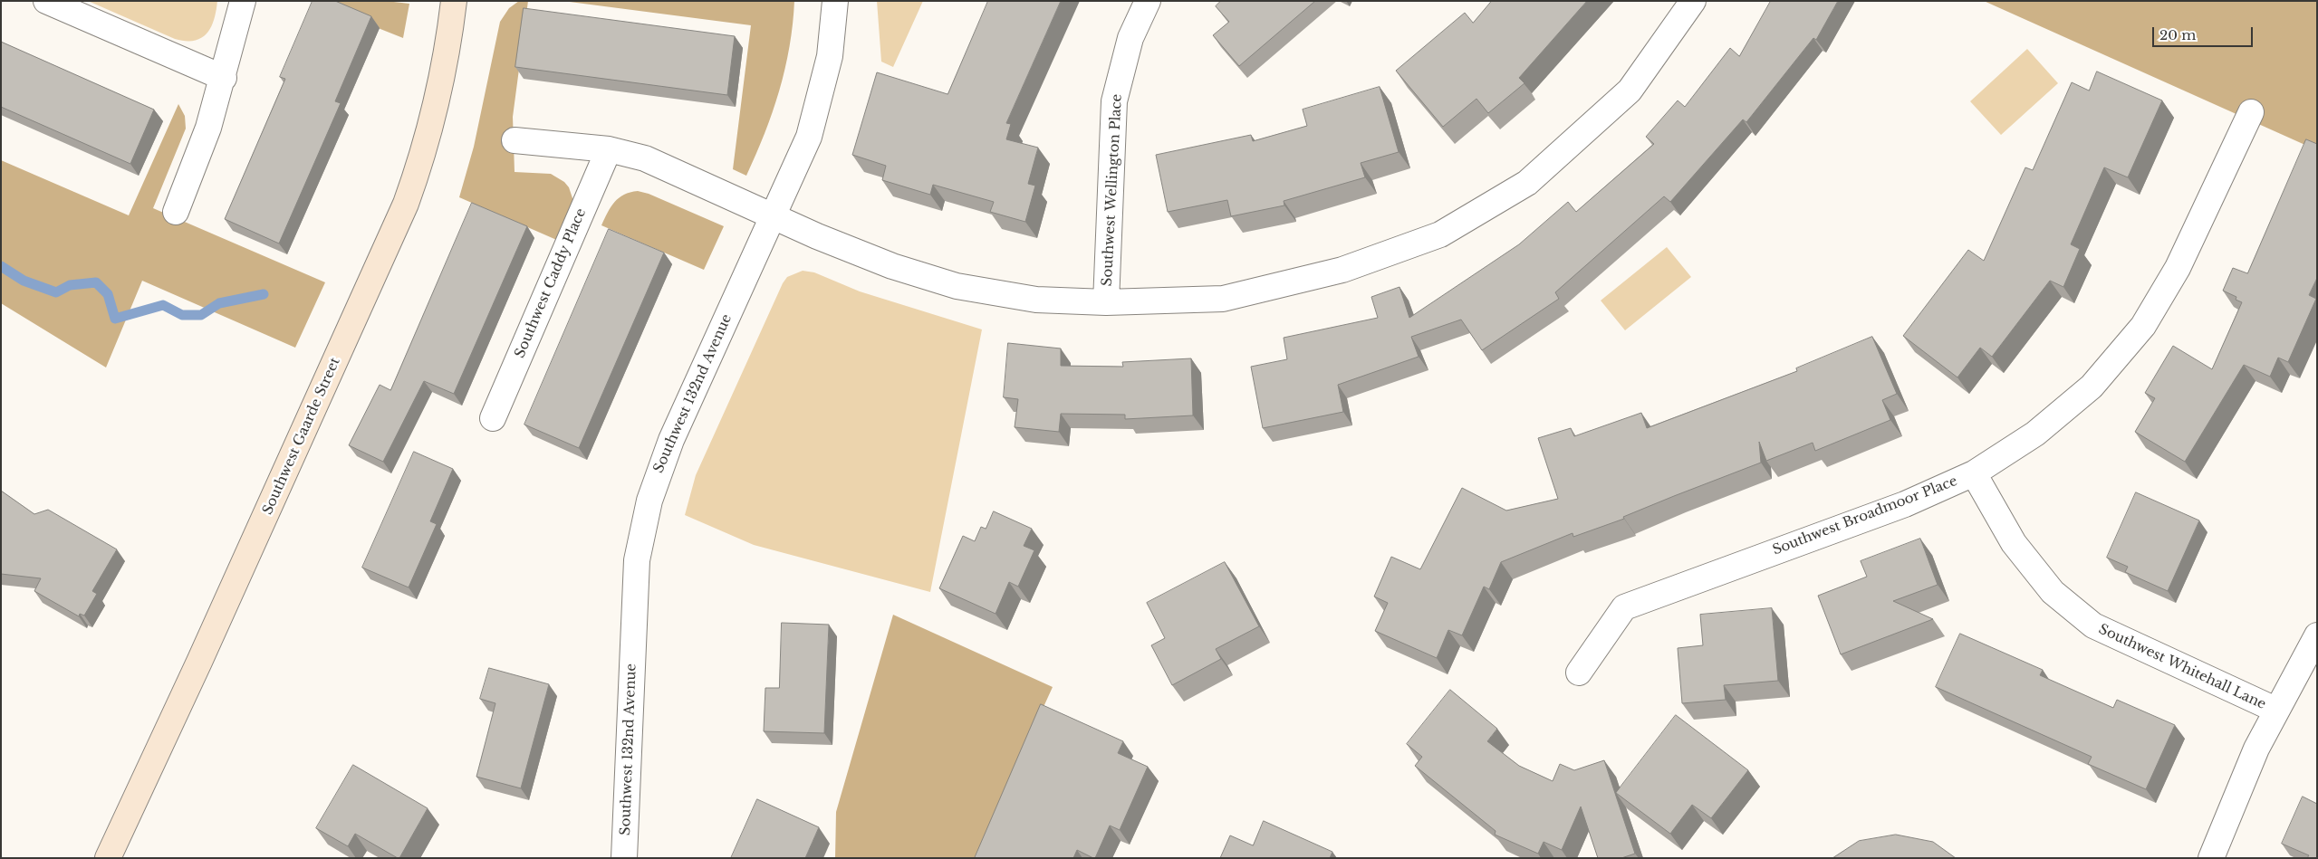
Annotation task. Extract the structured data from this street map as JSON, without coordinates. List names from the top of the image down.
{
  "streets": {
    "main road": ["Southwest Gaarde Street"],
    "street": [
      "Southwest Wellington Place",
      "Southwest Caddy Place",
      "Southwest 132nd Avenue",
      "Southwest Broadmoor Place",
      "Southwest Whitehall Lane"
    ]
  },
  "crossings": [
    ["Southwest Broadmoor Place", "Southwest Whitehall Lane"]
  ],
  "scale_bar": "20 m"
}
